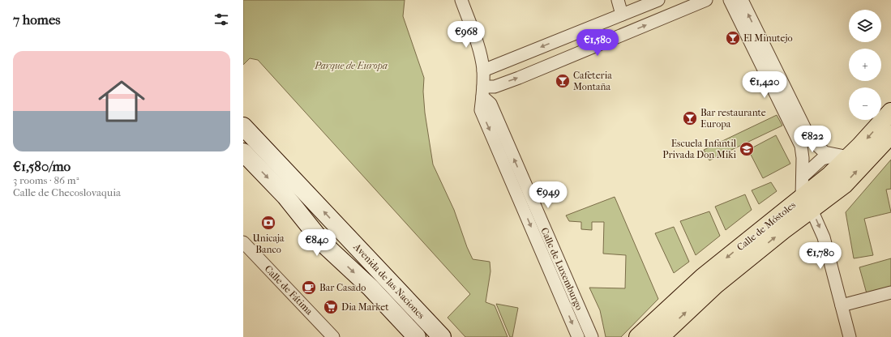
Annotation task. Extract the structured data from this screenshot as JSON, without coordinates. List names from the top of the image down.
{
  "streets": {
    "main road": ["Calle de Móstoles", "Avenida de las Naciones"],
    "street": ["Calle de Luxemburgo", "Calle de Fátima"]
  },
  "parks": ["Parque de Europa"],
  "places": {
    "bar": ["El Minutejo", "Cafeteria Montaña", "Bar restaurante Europa"],
    "school or university": ["Escuela Infantil Privada Don Miki"],
    "bank": ["Unicaja Banco"],
    "cafe": ["Bar Casado"],
    "supermarket": ["Dia Market"]
  },
  "page": {
    "heading": "7 homes",
    "map_buttons": ["+", "−"],
    "price": [
      "€968",
      "€1,580",
      "€1,420",
      "€822",
      "€949",
      "€840",
      "€1,780"
    ],
    "list": [
      {
        "name": "€1,580/mo",
        "note": "3 rooms · 86 m² · Calle de Checoslovaquia"
      }
    ]
  }
}
